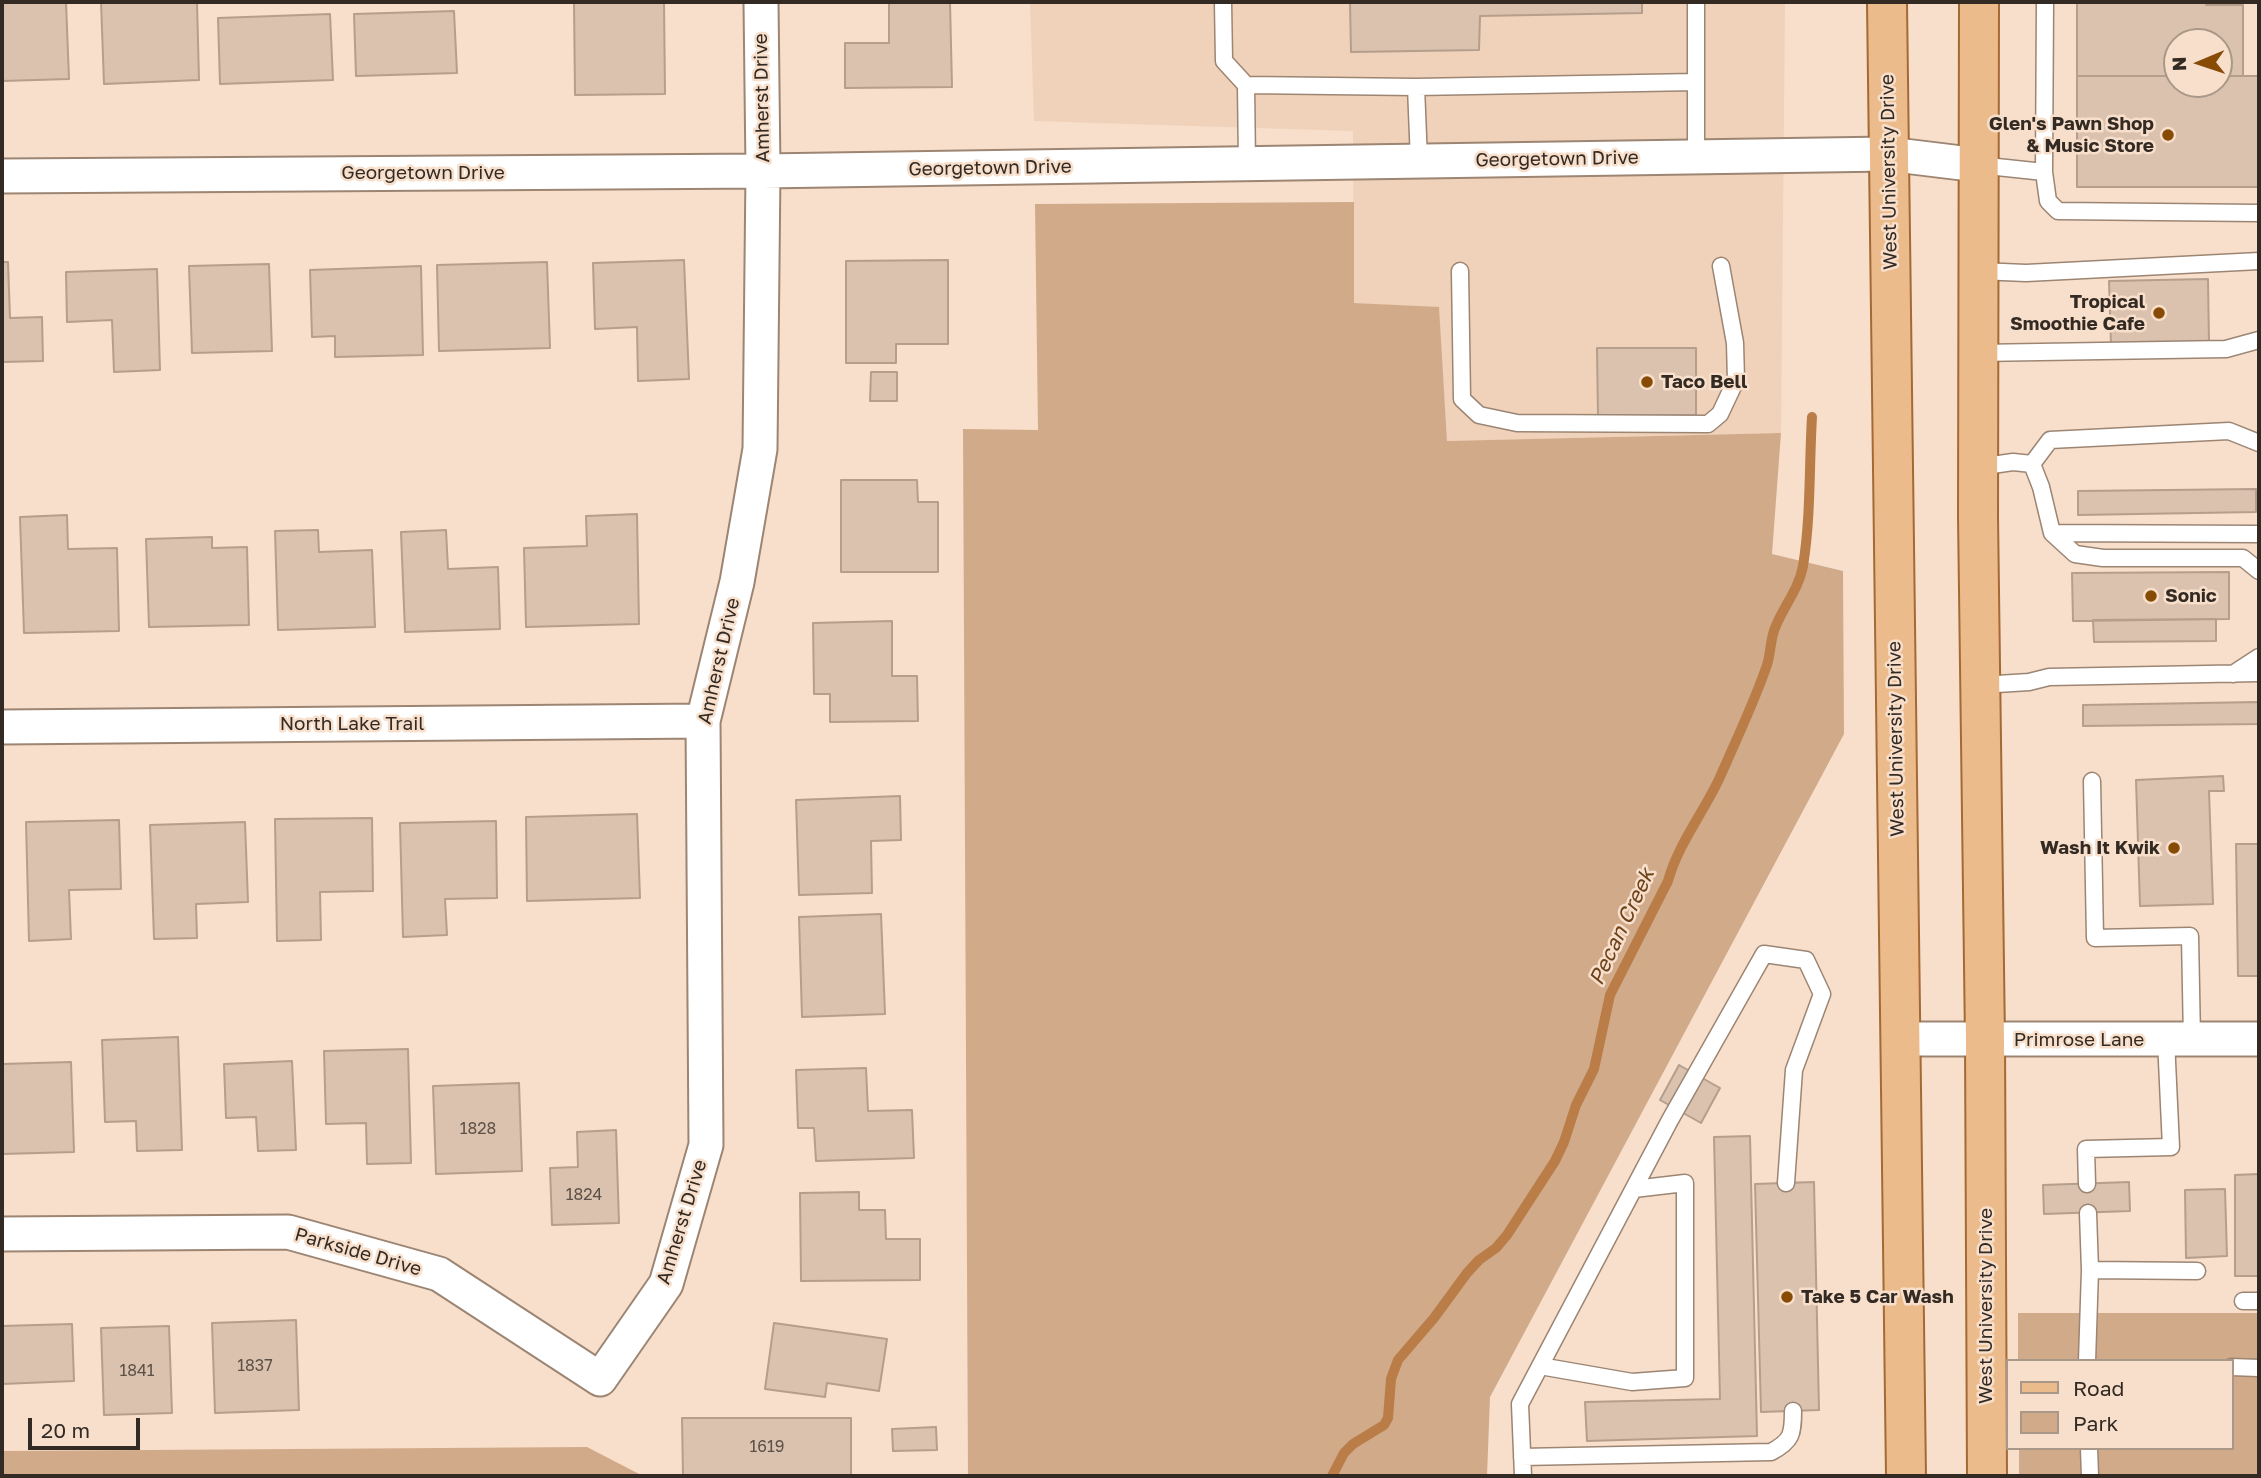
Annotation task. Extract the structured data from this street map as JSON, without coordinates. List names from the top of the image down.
{
  "streets": {
    "main road": ["West University Drive"],
    "street": [
      "Amherst Drive",
      "Georgetown Drive",
      "North Lake Trail",
      "Primrose Lane",
      "Parkside Drive"
    ]
  },
  "crossings": [
    ["Amherst Drive", "Georgetown Drive"],
    ["Amherst Drive", "North Lake Trail"],
    ["Amherst Drive", "Parkside Drive"],
    ["Georgetown Drive", "West University Drive"],
    ["West University Drive", "Primrose Lane"]
  ],
  "water": ["Pecan Creek"],
  "places": [
    "Glen's Pawn Shop & Music Store",
    "Tropical Smoothie Cafe",
    "Taco Bell",
    "Sonic",
    "Wash It Kwik",
    "Take 5 Car Wash"
  ],
  "house_numbers": [
    "1828",
    "1824",
    "1837",
    "1841",
    "1619"
  ],
  "legend": ["Road", "Park"],
  "scale_bar": "20 m",
  "north": "left"
}
